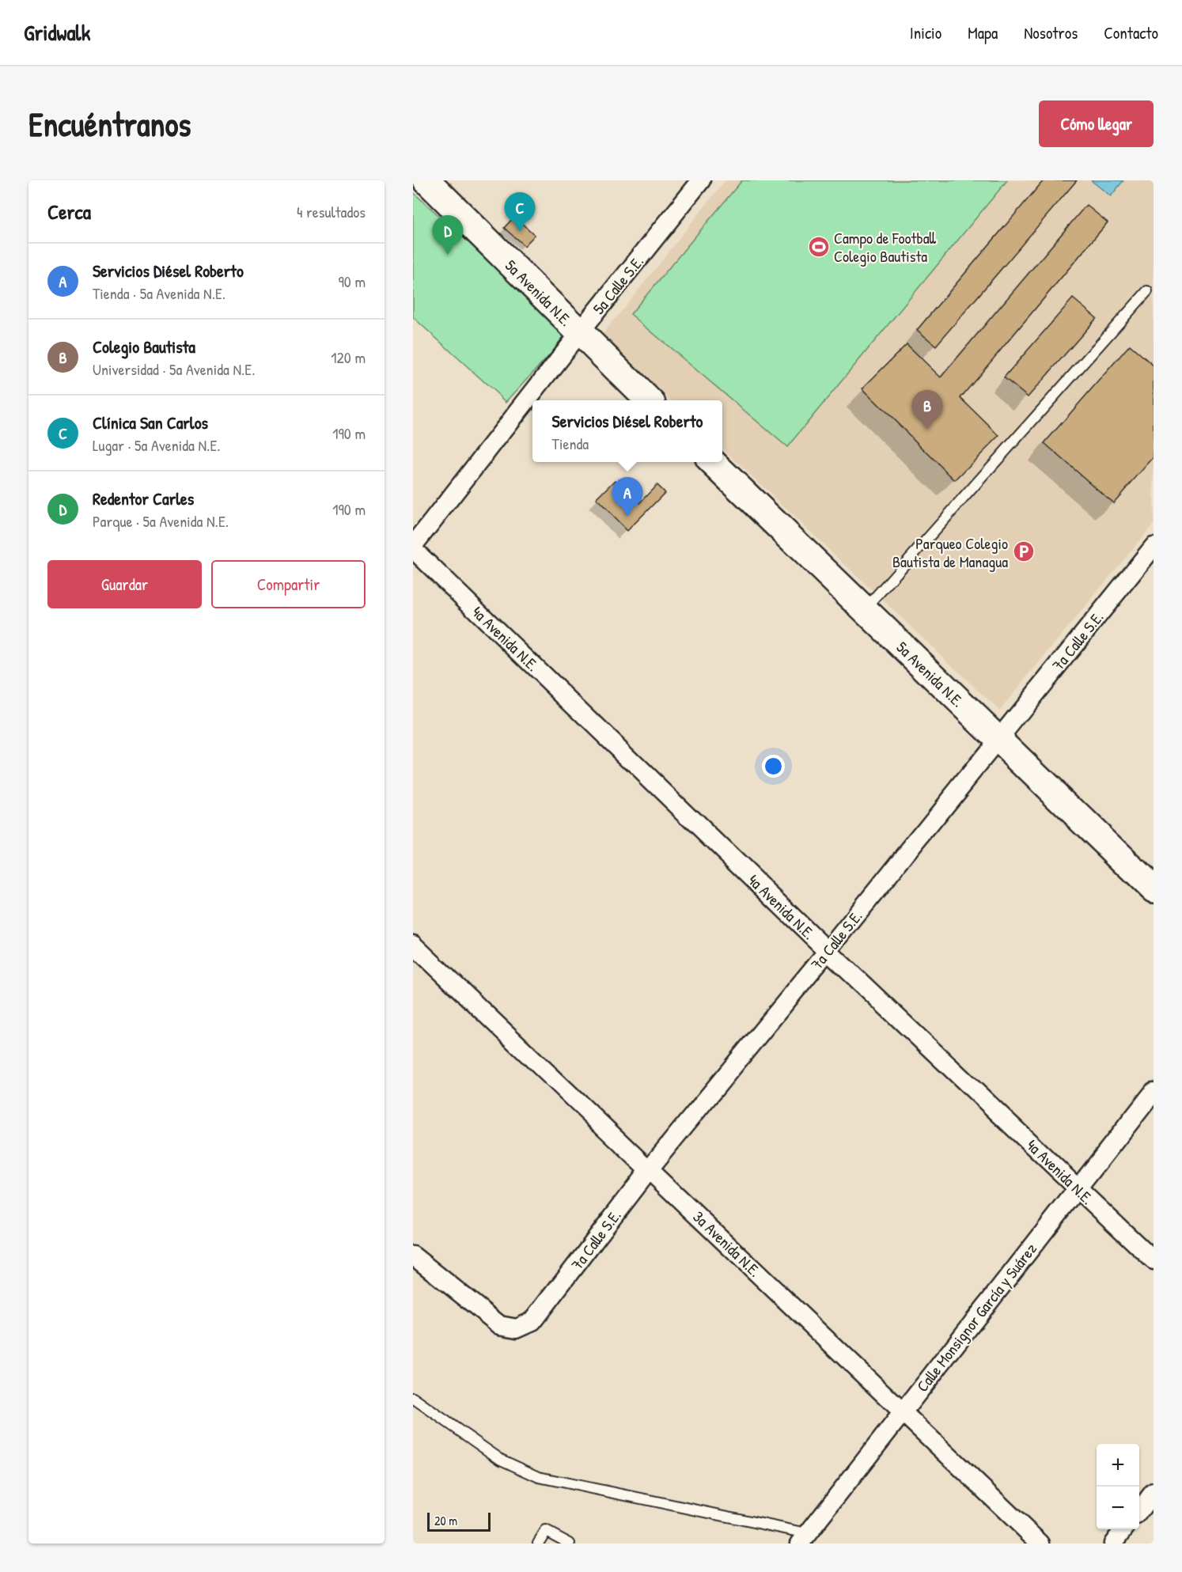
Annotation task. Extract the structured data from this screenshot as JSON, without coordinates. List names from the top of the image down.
{
  "streets": {
    "street": [
      "5a Calle S.E.",
      "5a Avenida N.E.",
      "4a Avenida N.E.",
      "7a Calle S.E.",
      "3a Avenida N.E.",
      "Calle Monsignor García y Suárez"
    ]
  },
  "crossings": [
    ["5a Calle S.E.", "5a Avenida N.E."],
    ["5a Calle S.E.", "4a Avenida N.E."],
    ["5a Avenida N.E.", "7a Calle S.E."],
    ["4a Avenida N.E.", "7a Calle S.E."],
    ["4a Avenida N.E.", "Calle Monsignor García y Suárez"],
    ["7a Calle S.E.", "3a Avenida N.E."],
    ["3a Avenida N.E.", "Calle Monsignor García y Suárez"]
  ],
  "places": {
    "sports": ["Campo de Football Colegio Bautista"],
    "parking": ["Parqueo Colegio Bautista de Managua"]
  },
  "scale_bar": "20 m",
  "page": {
    "header": "Gridwalk",
    "nav": [
      "Inicio",
      "Mapa",
      "Nosotros",
      "Contacto"
    ],
    "buttons": [
      "Cómo llegar",
      ["Guardar", "Compartir"]
    ],
    "title": "Encuéntranos",
    "heading": ["Cerca", "4 resultados"],
    "pins": [
      "C",
      "D",
      "B",
      "A"
    ],
    "list": [
      {
        "mark": "A",
        "name": "Servicios Diésel Roberto",
        "note": "Tienda · 5a Avenida N.E.",
        "value": "90 m"
      },
      {
        "mark": "B",
        "name": "Colegio Bautista",
        "note": "Universidad · 5a Avenida N.E.",
        "value": "120 m"
      },
      {
        "mark": "C",
        "name": "Clínica San Carlos",
        "note": "Lugar · 5a Avenida N.E.",
        "value": "190 m"
      },
      {
        "mark": "D",
        "name": "Redentor Carles",
        "note": "Parque · 5a Avenida N.E.",
        "value": "190 m"
      }
    ],
    "popup": ["Servicios Diésel Roberto", "Tienda"],
    "map_buttons": ["+", "−"],
    "scale": "20 m"
  }
}
